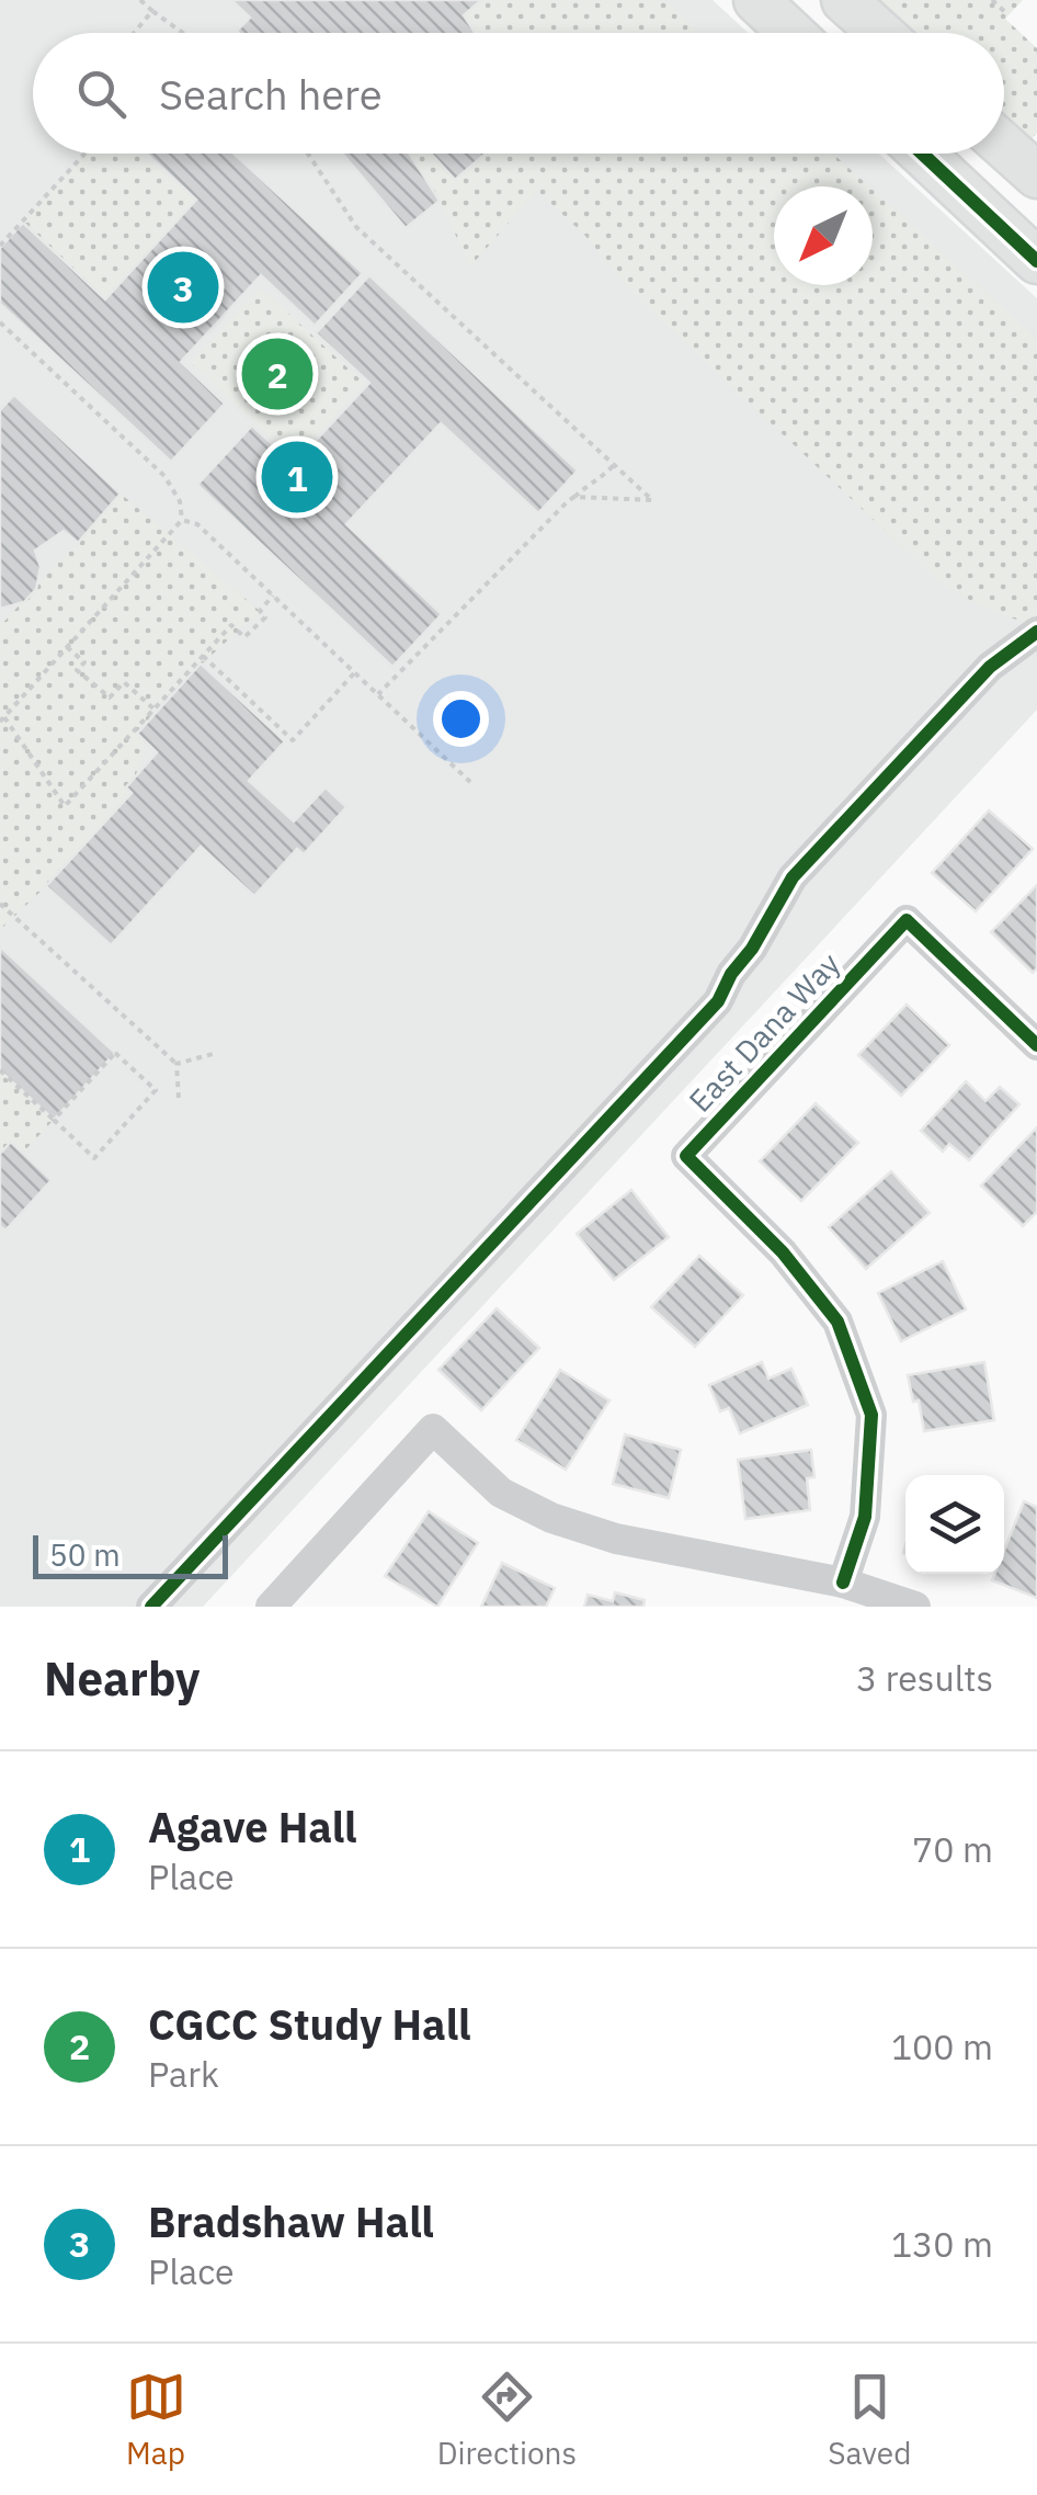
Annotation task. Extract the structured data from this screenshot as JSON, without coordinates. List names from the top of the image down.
{
  "streets": {
    "street": ["East Dana Way"]
  },
  "scale_bar": "50 m",
  "north": "bottom left",
  "page": {
    "search": "Search here",
    "pins": ["3", "2", "1"],
    "scale": "50 m",
    "heading": ["Nearby", "3 results"],
    "list": [
      {
        "mark": "1",
        "name": "Agave Hall",
        "note": "Place",
        "value": "70 m"
      },
      {
        "mark": "2",
        "name": "CGCC Study Hall",
        "note": "Park",
        "value": "100 m"
      },
      {
        "mark": "3",
        "name": "Bradshaw Hall",
        "note": "Place",
        "value": "130 m"
      }
    ],
    "nav": ["Map", "Directions", "Saved"]
  }
}
